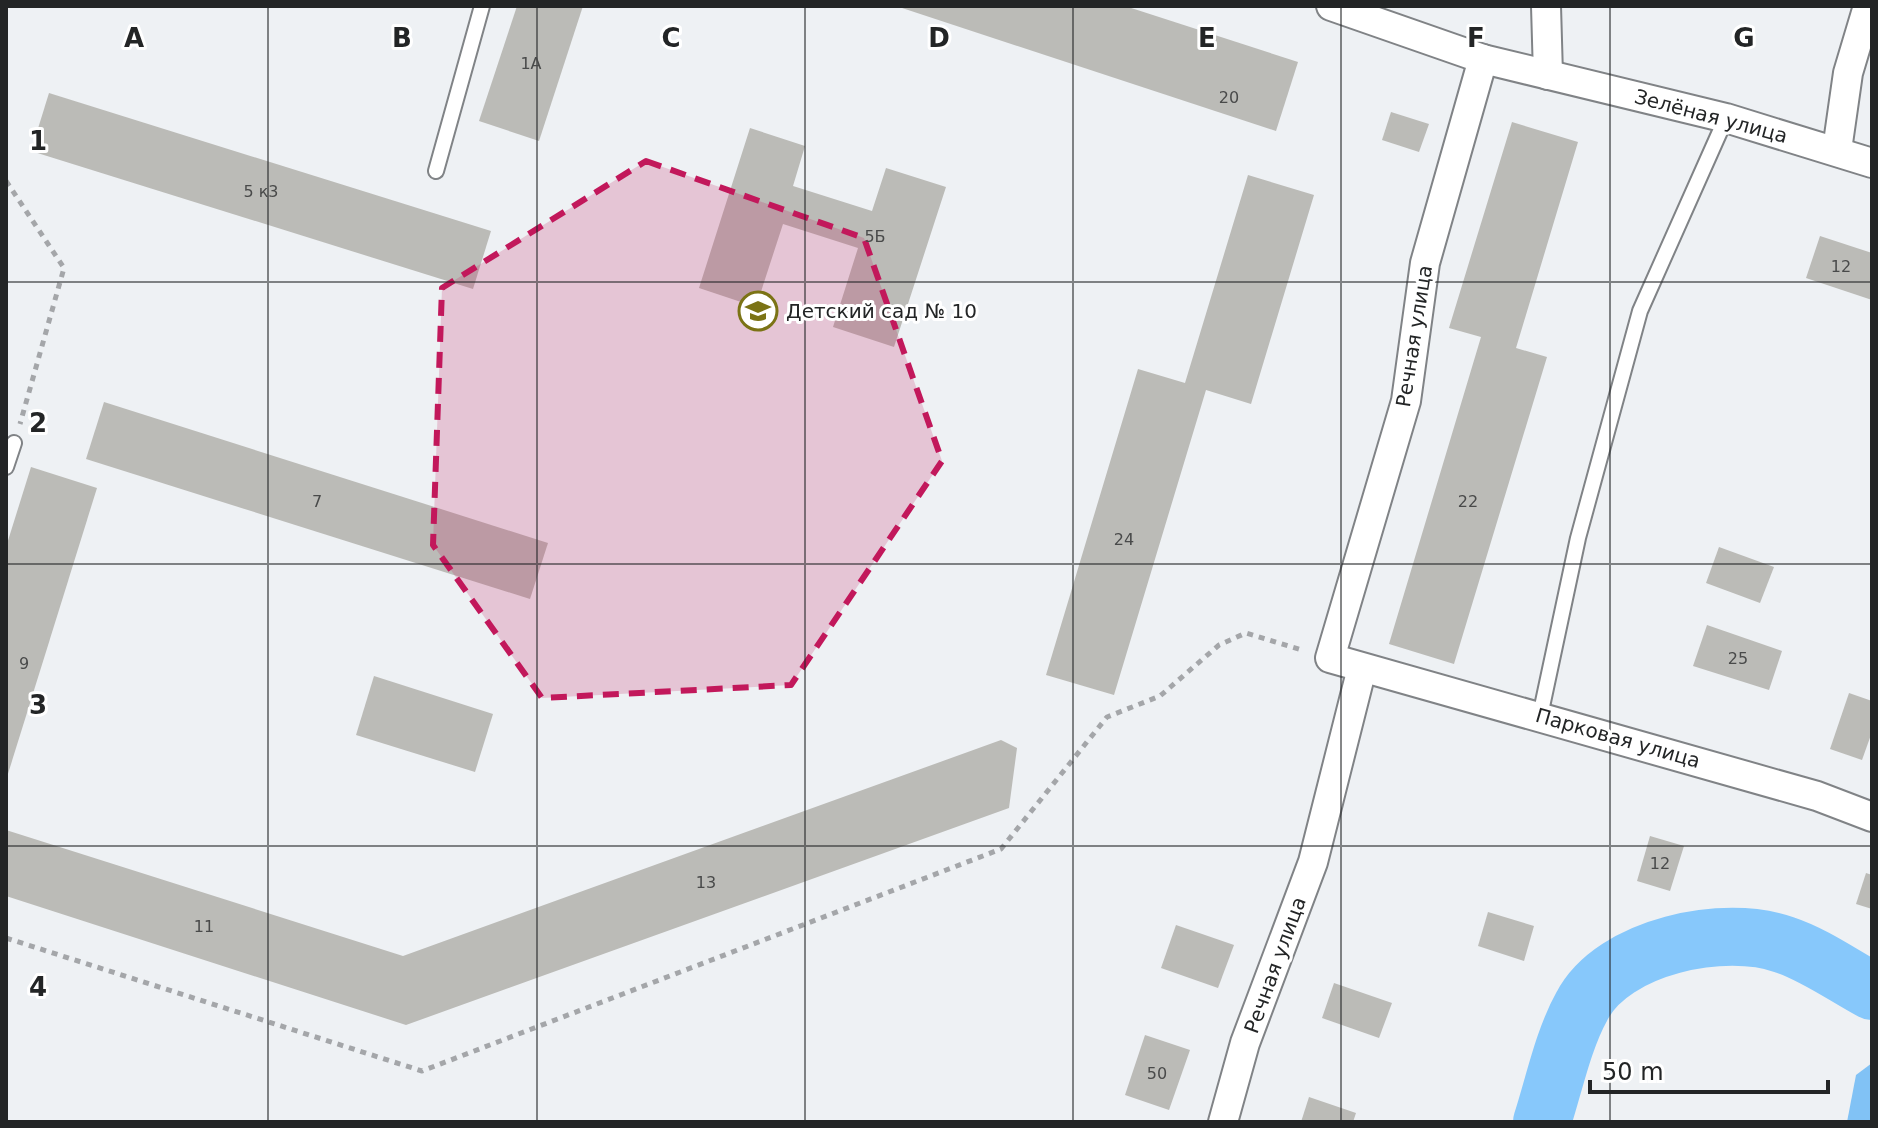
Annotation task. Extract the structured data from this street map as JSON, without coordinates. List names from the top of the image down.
{
  "streets": {
    "street": ["Зелёная улица", "Речная улица", "Парковая улица"]
  },
  "crossings": [
    ["Зелёная улица", "Речная улица"],
    ["Речная улица", "Парковая улица"]
  ],
  "places": {
    "school or university": ["Детский сад № 10"]
  },
  "house_numbers": [
    "1А",
    "20",
    "5 к3",
    "5Б",
    "12",
    "7",
    "22",
    "24",
    "25",
    "9",
    "12",
    "13",
    "11",
    "50"
  ],
  "scale_bar": "50 m",
  "grid": {
    "columns": [
      "A",
      "B",
      "C",
      "D",
      "E",
      "F",
      "G"
    ],
    "rows": [
      "1",
      "2",
      "3",
      "4"
    ]
  }
}
